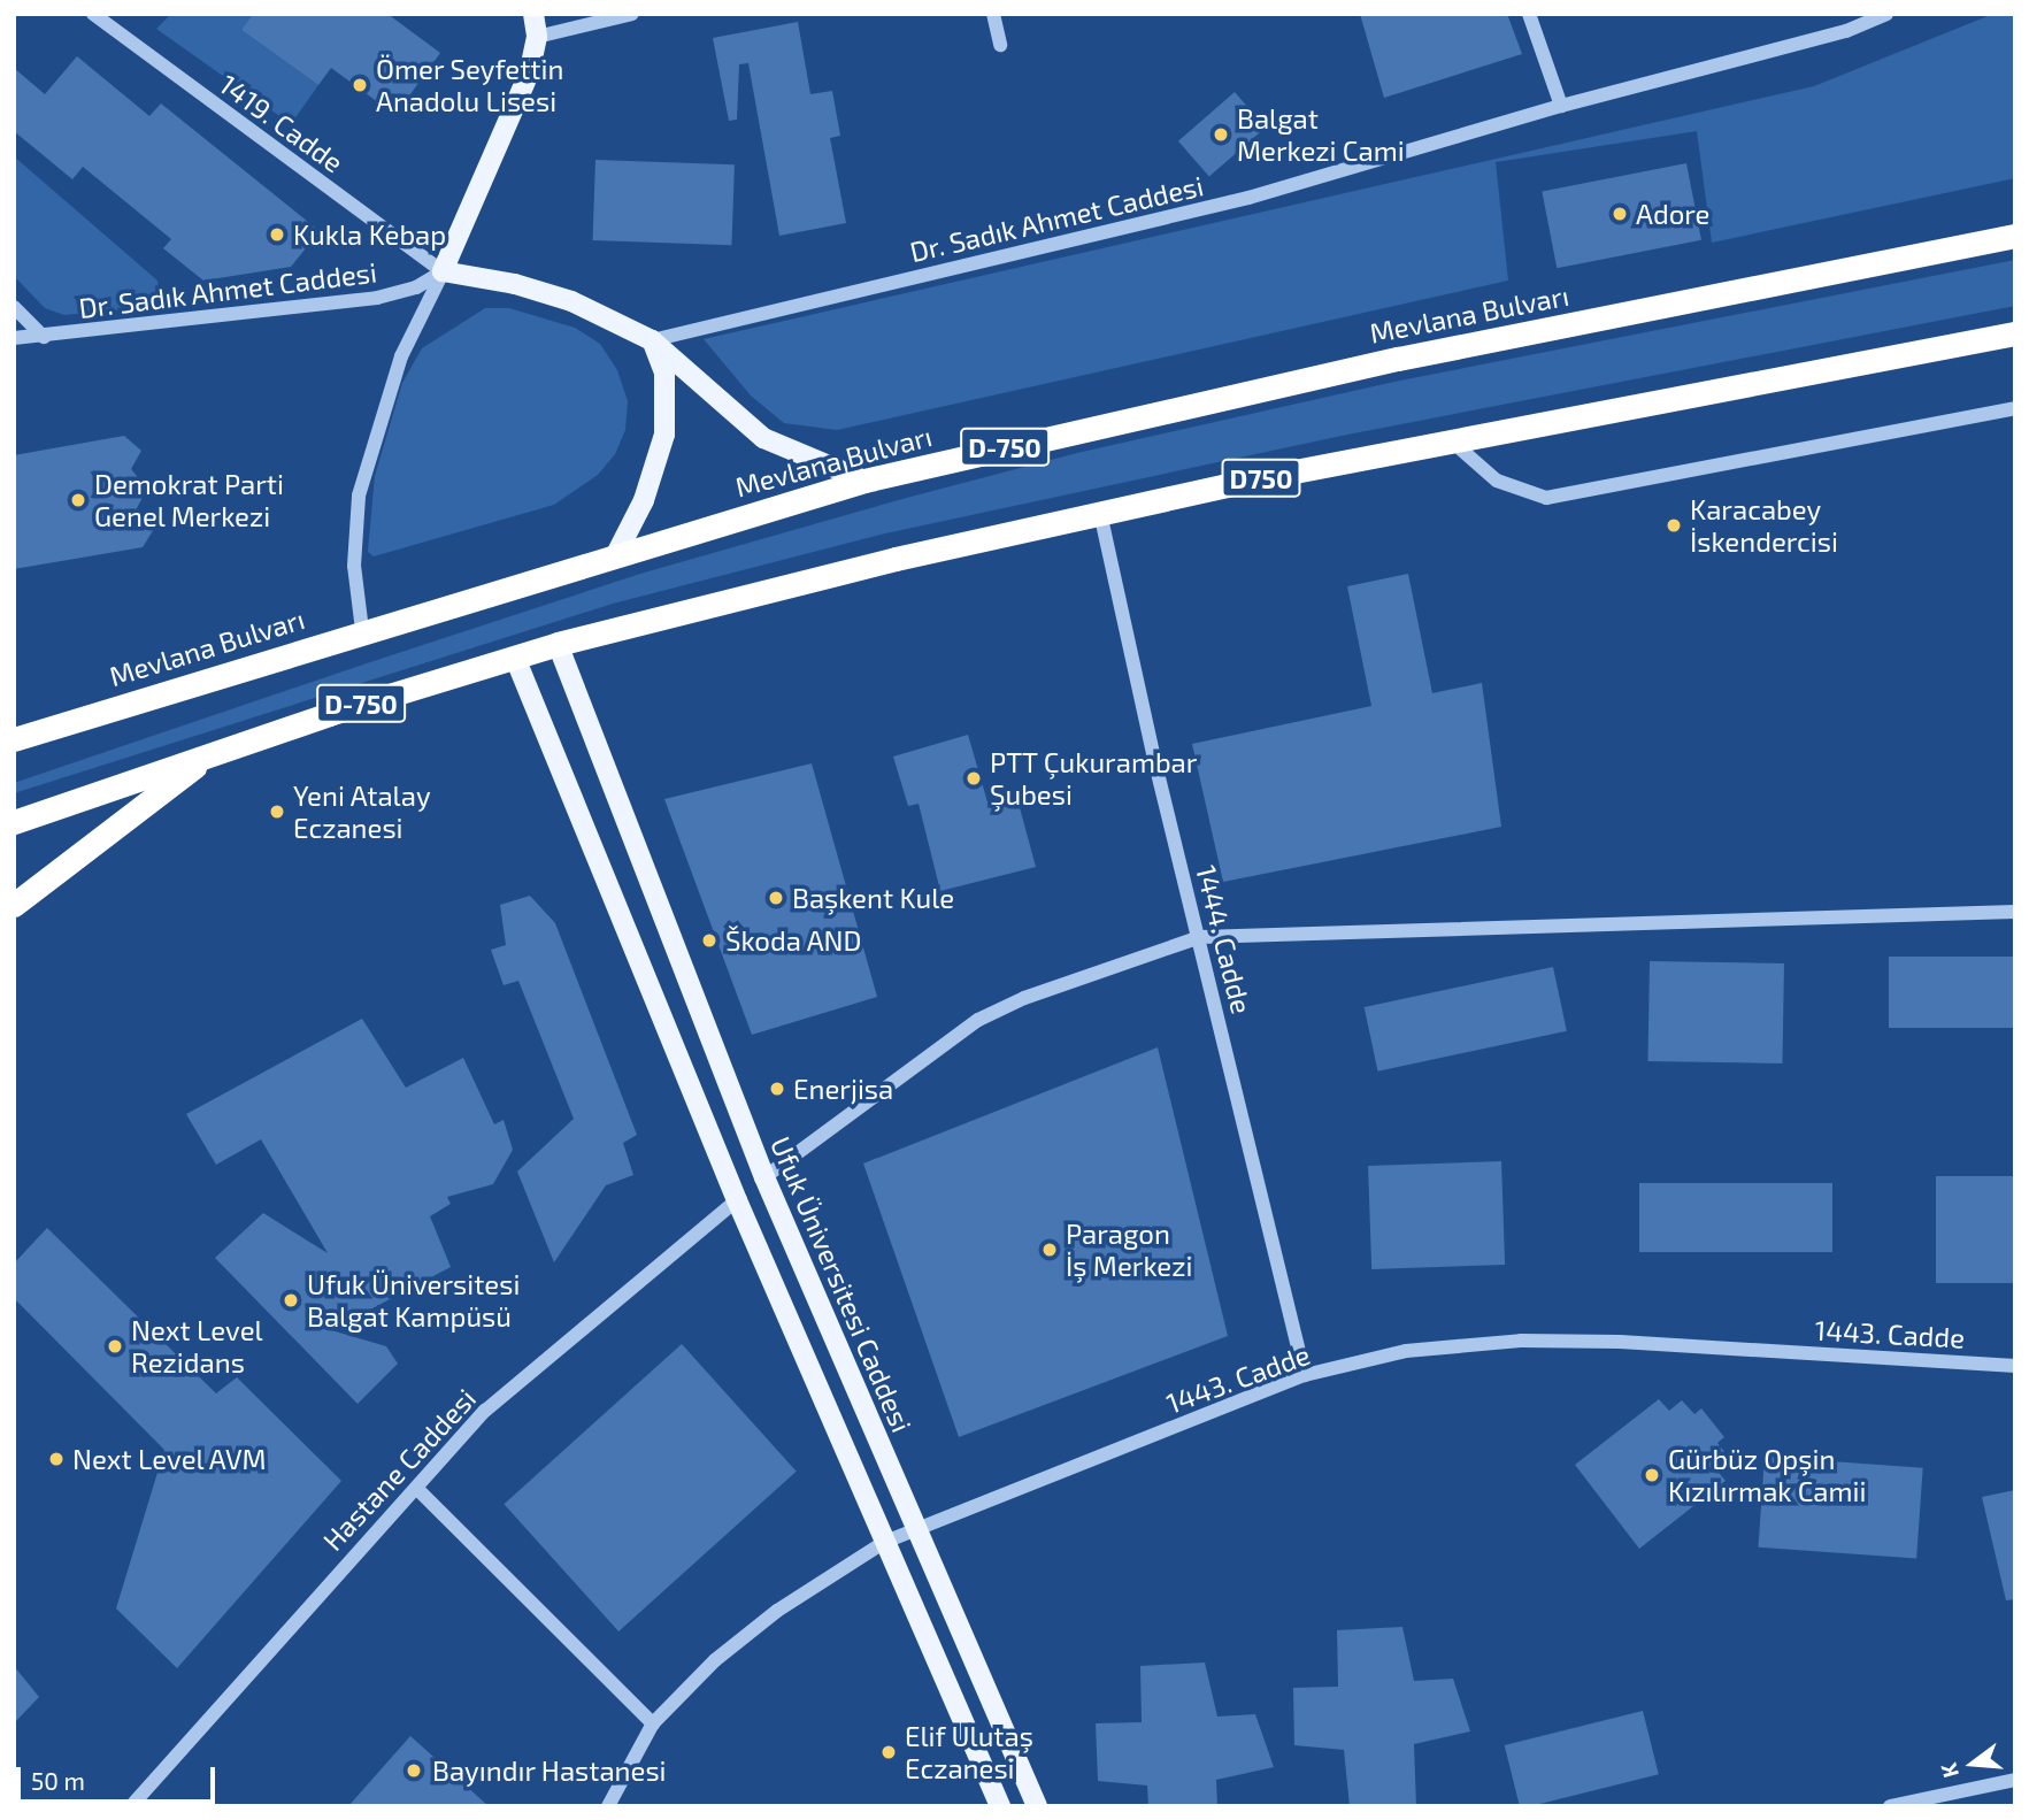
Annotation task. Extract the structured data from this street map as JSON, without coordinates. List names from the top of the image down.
{
  "streets": {
    "highway": ["Mevlana Bulvarı", "D-750", "D750"],
    "main road": ["Ufuk Üniversitesi Caddesi"],
    "street": [
      "1419. Cadde",
      "Dr. Sadık Ahmet Caddesi",
      "1444. Cadde",
      "1443. Cadde",
      "Hastane Caddesi"
    ]
  },
  "crossings": [
    ["1419. Cadde", "Dr. Sadık Ahmet Caddesi"],
    ["D-750", "D750"],
    ["D750", "1444. Cadde"],
    ["D750", "Ufuk Üniversitesi Caddesi"],
    ["1444. Cadde", "1443. Cadde"],
    ["Ufuk Üniversitesi Caddesi", "1443. Cadde"]
  ],
  "places": [
    "Ömer Seyfettin Anadolu Lisesi",
    "Balgat Merkezi Cami",
    "Adore",
    "Kukla Kebap",
    "Demokrat Parti Genel Merkezi",
    "Karacabey İskendercisi",
    "PTT Çukurambar Şubesi",
    "Yeni Atalay Eczanesi",
    "Başkent Kule",
    "Škoda AND",
    "Enerjisa",
    "Paragon İş Merkezi",
    "Ufuk Üniversitesi Balgat Kampüsü",
    "Next Level Rezidans",
    "Next Level AVM",
    "Gürbüz Opşin Kızılırmak Camii",
    "Elif Ulutaş Eczanesi",
    "Bayındır Hastanesi"
  ],
  "scale_bar": "50 m",
  "north": "left"
}
